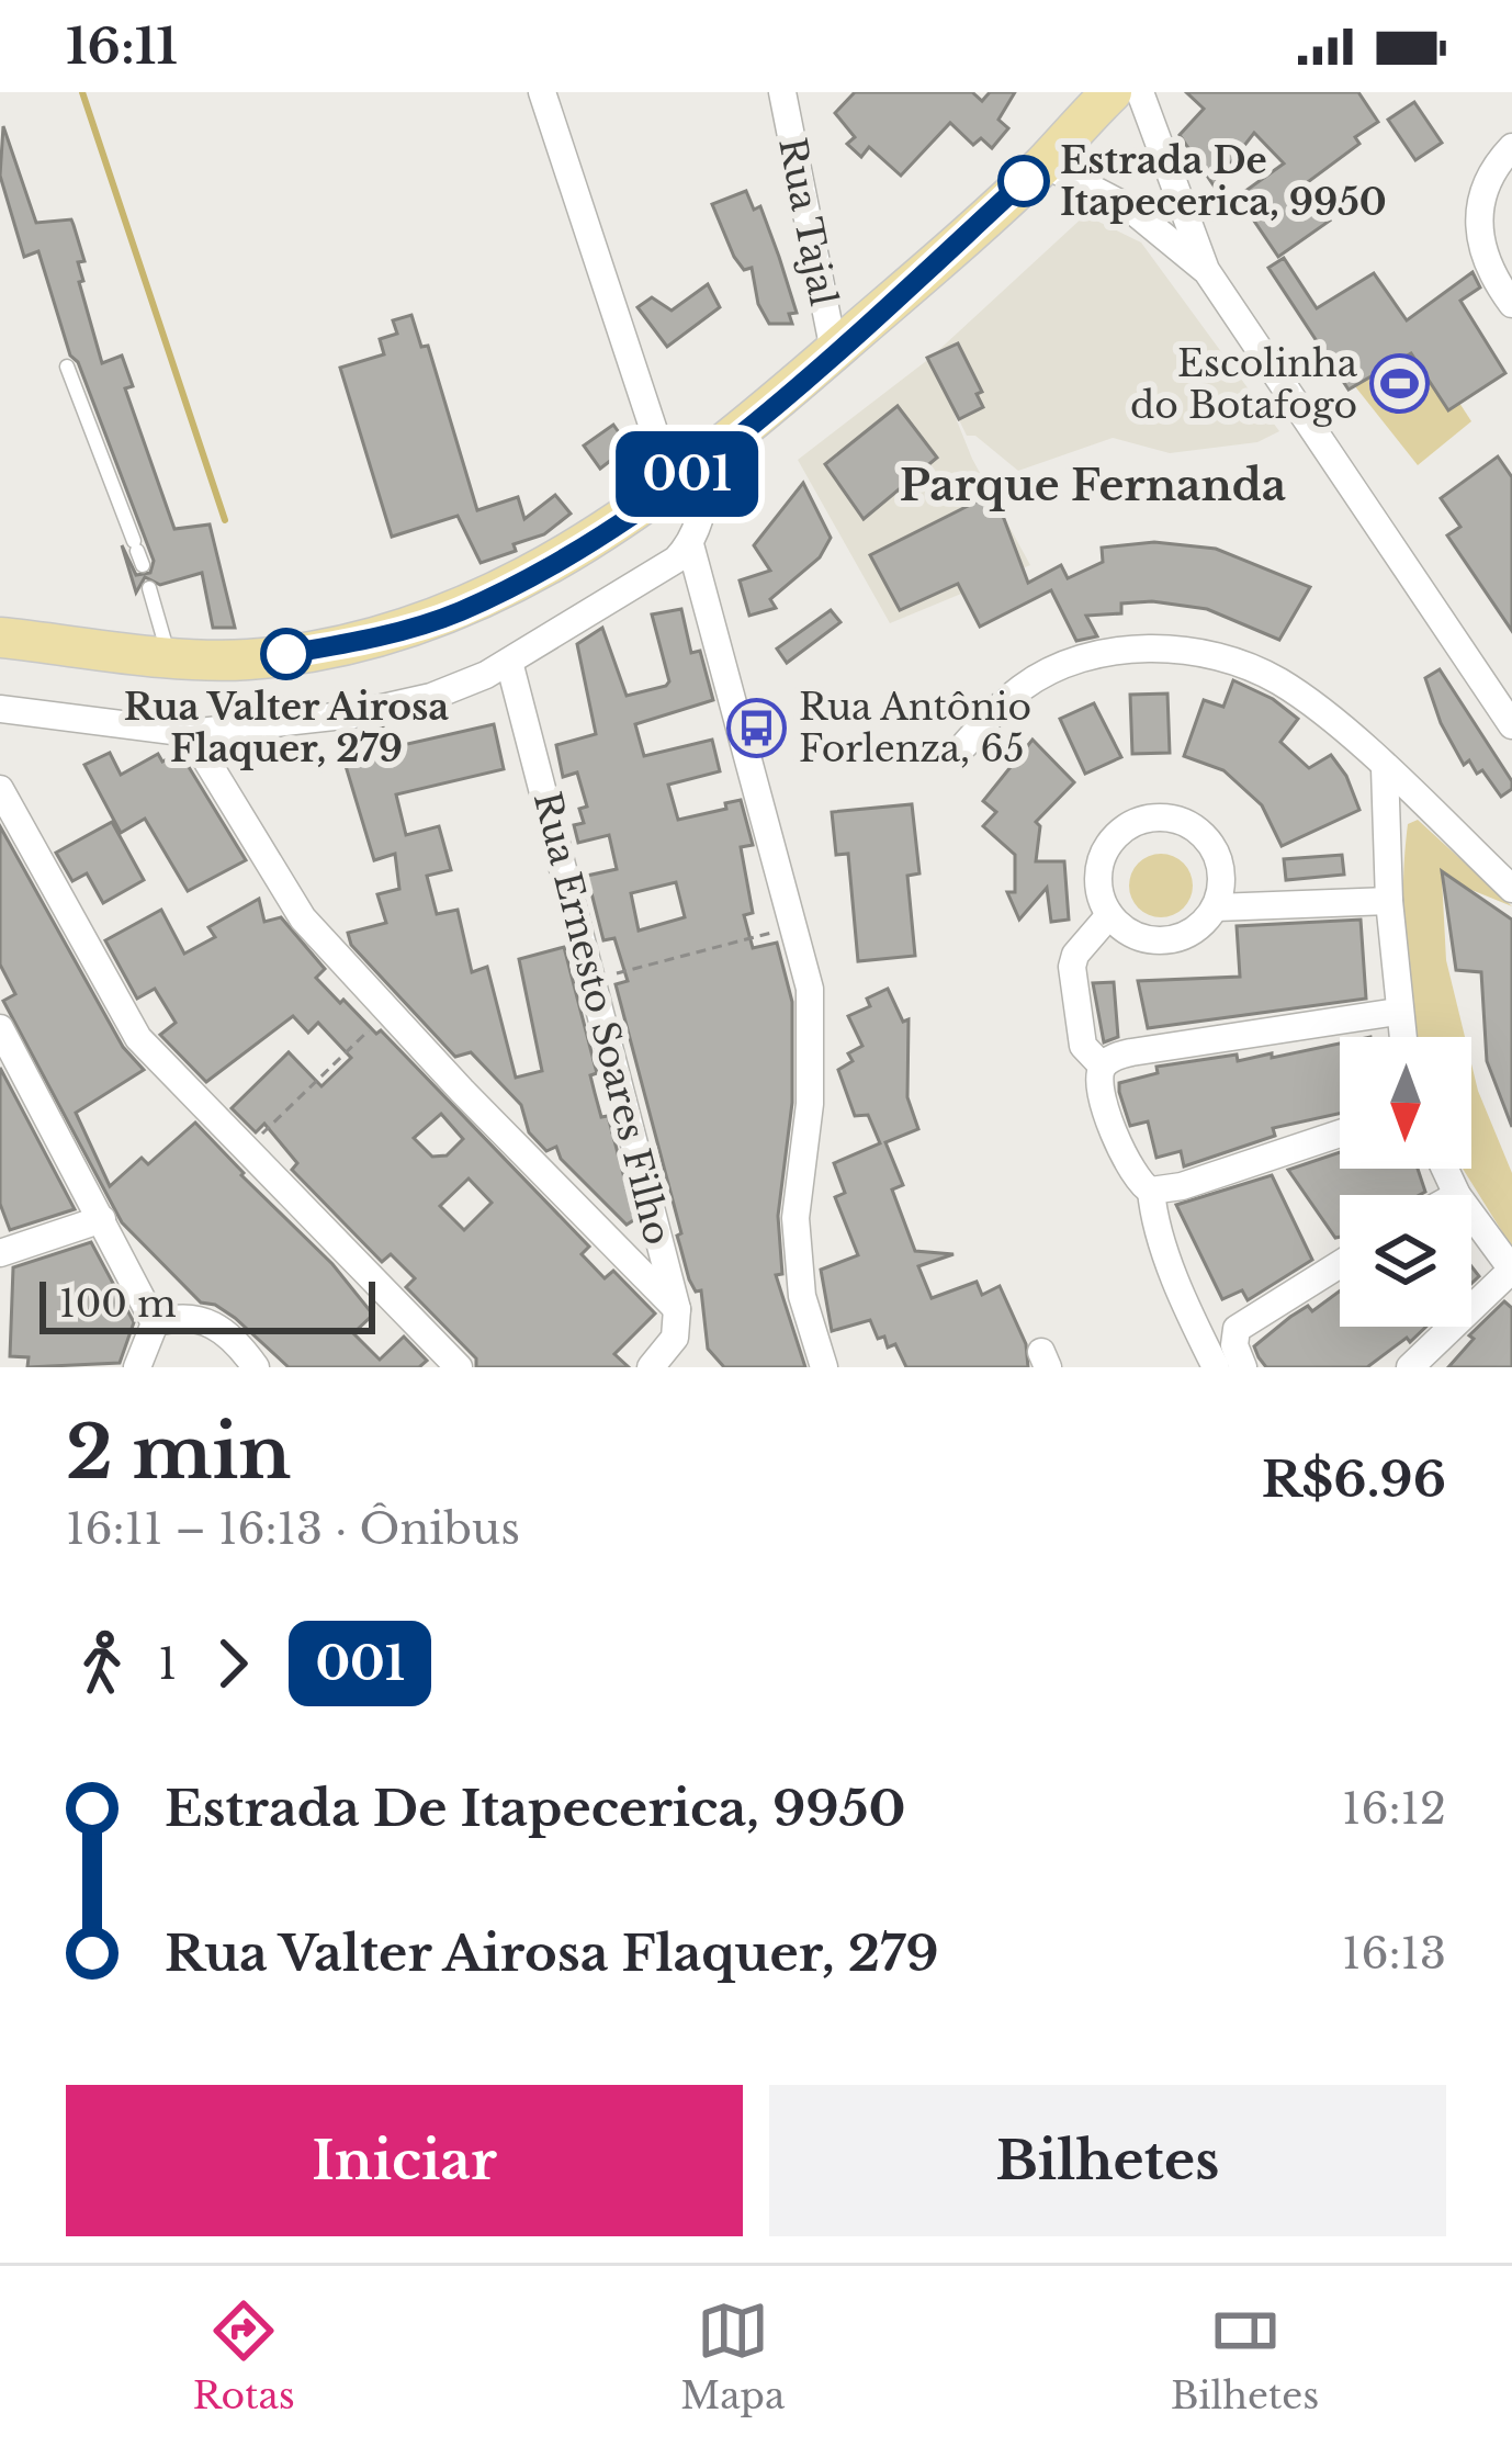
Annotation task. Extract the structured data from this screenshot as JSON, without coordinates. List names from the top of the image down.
{
  "streets": {
    "street": ["Rua Tajal", "Rua Ernesto Soares Filho"]
  },
  "districts": ["Parque Fernanda"],
  "places": {
    "other": ["Estrada De Itapecerica, 9950", "Rua Valter Airosa Flaquer, 279"],
    "sports": ["Escolinha do Botafogo"],
    "bus stop": ["Rua Antônio Forlenza, 65"]
  },
  "lines": ["bus line 001"],
  "scale_bar": "100 m",
  "north": "bottom",
  "page": {
    "status": "16:11",
    "on_map": "001",
    "scale": "100 m",
    "heading": ["2 min", "16:11 – 16:13 · Ônibus", "R$6.96"],
    "legs": ["1", "001"],
    "list": [
      {
        "name": "Estrada De Itapecerica, 9950",
        "value": "16:12"
      },
      {
        "name": "Rua Valter Airosa Flaquer, 279",
        "value": "16:13"
      }
    ],
    "buttons": ["Iniciar", "Bilhetes"],
    "tabs": ["Rotas", "Mapa", "Bilhetes"]
  }
}
